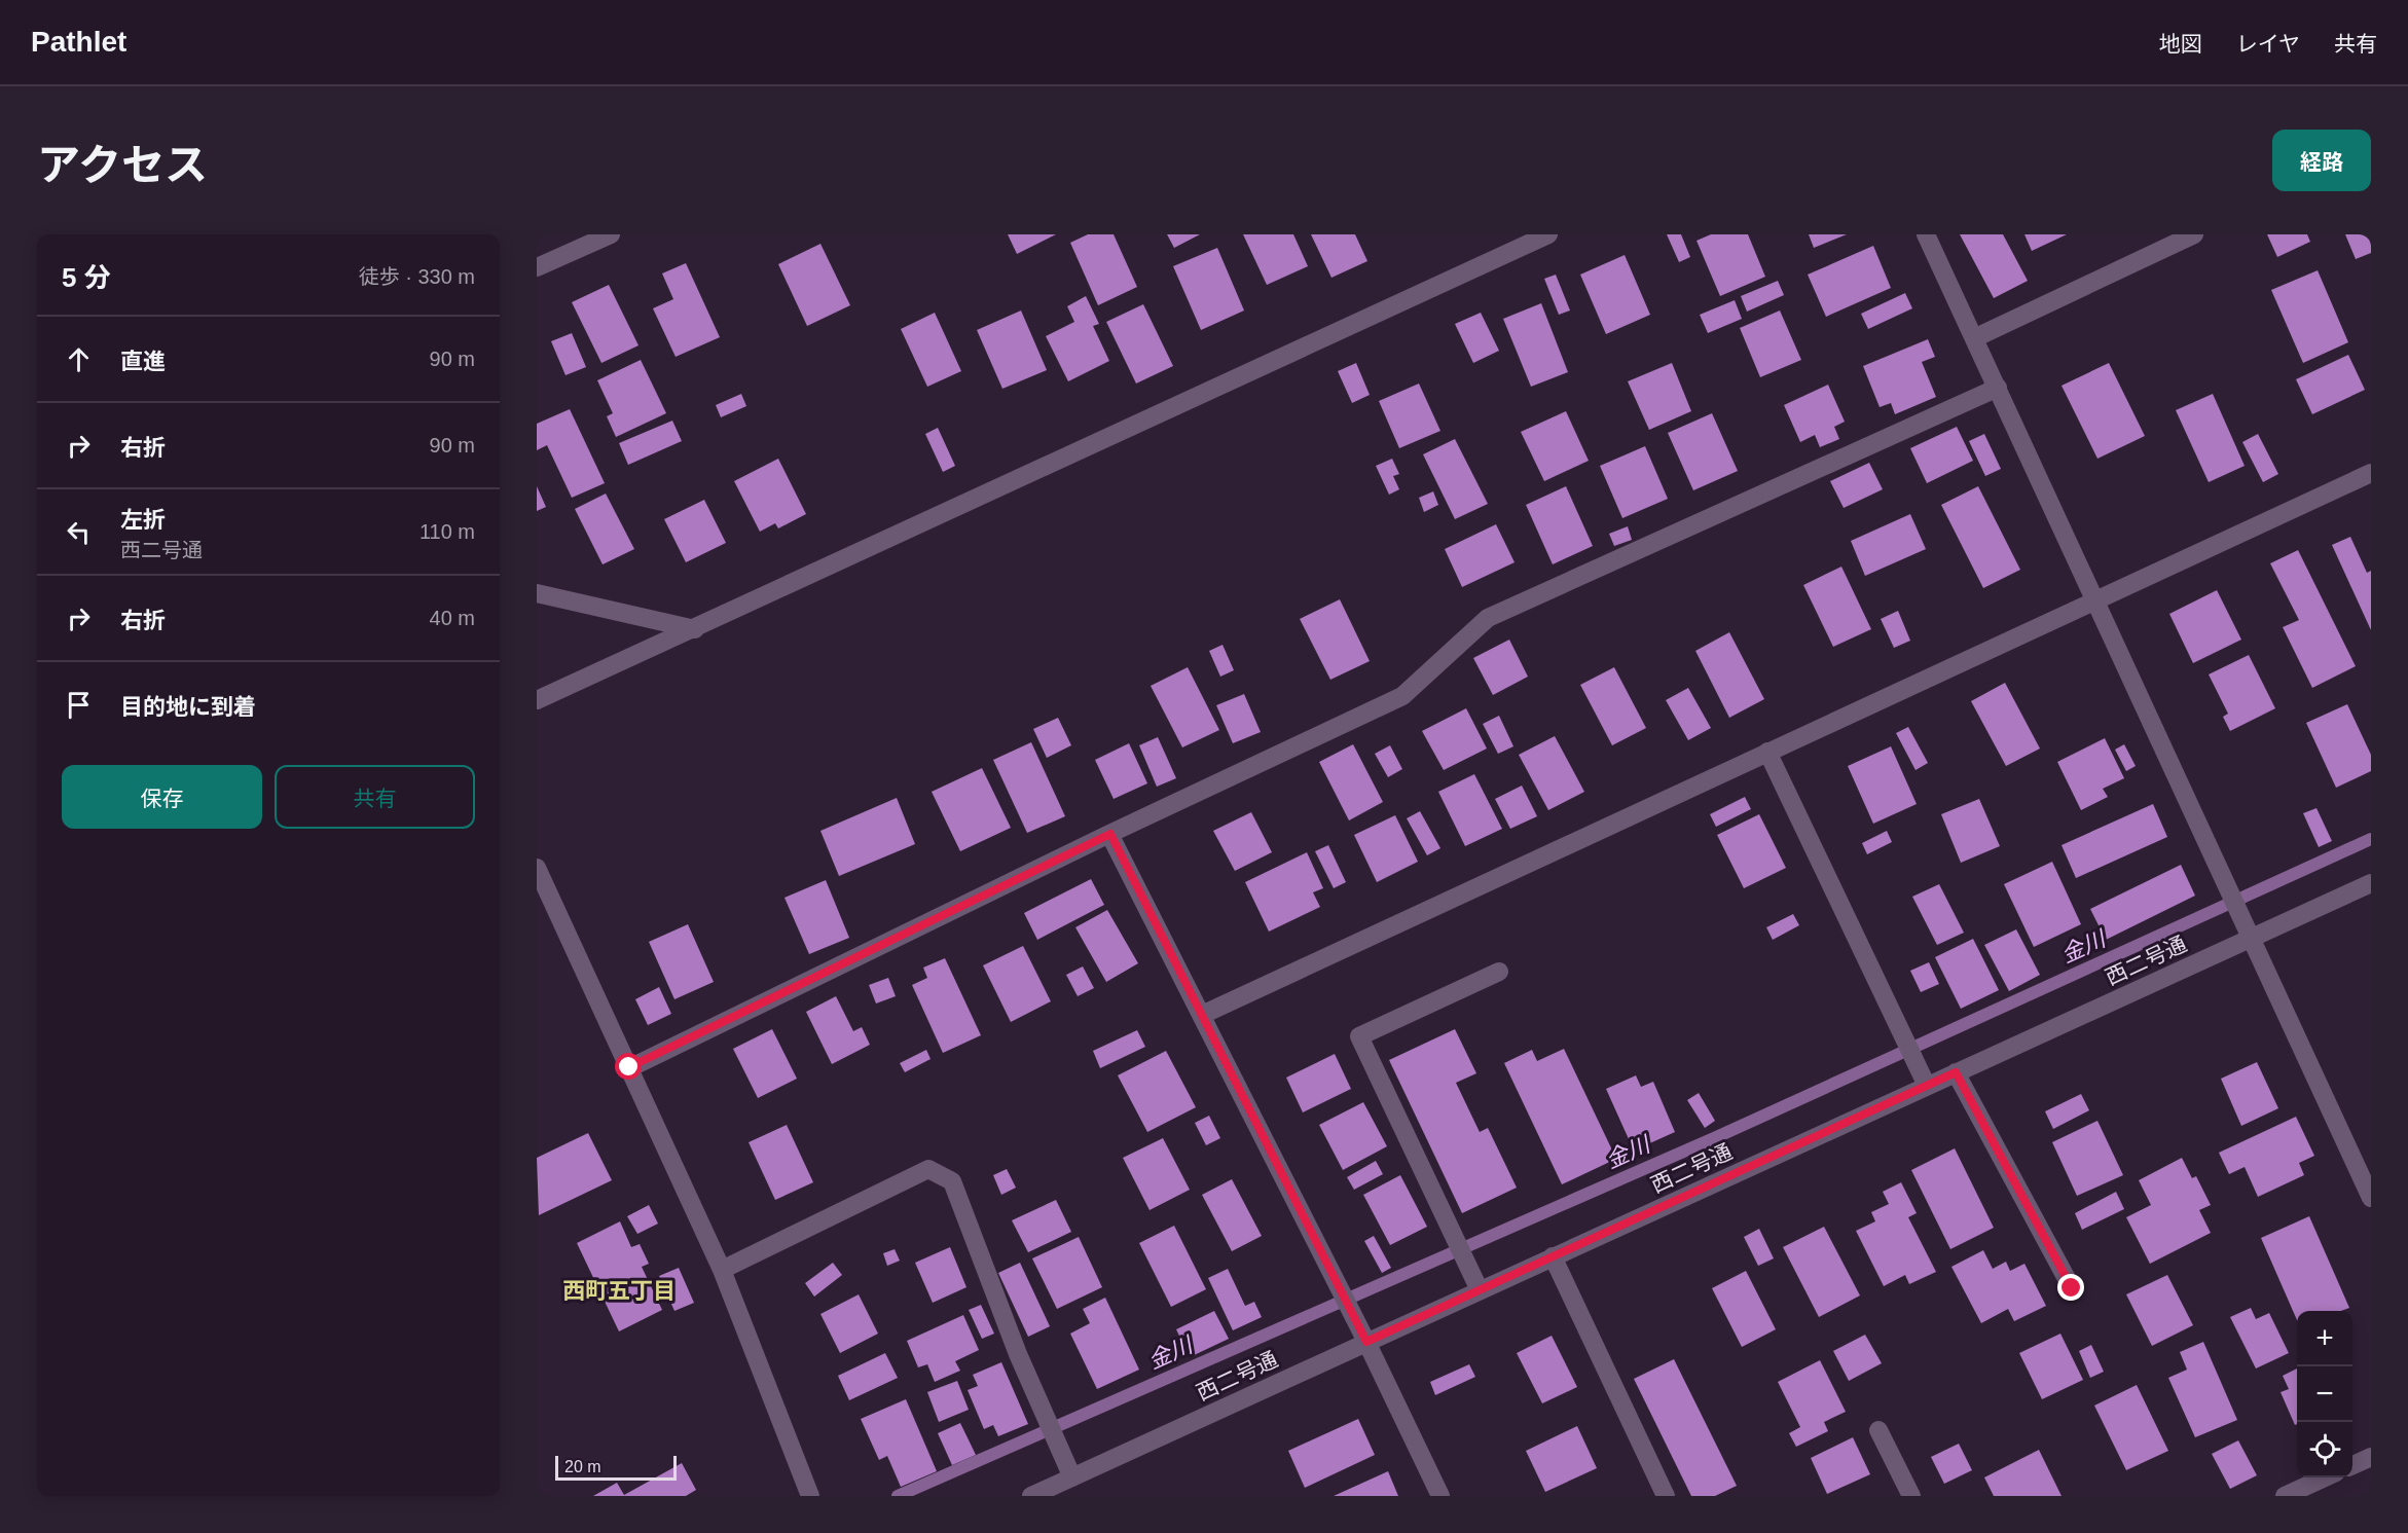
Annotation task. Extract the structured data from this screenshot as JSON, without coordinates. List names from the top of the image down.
{
  "streets": {
    "street": ["西二号通"]
  },
  "districts": ["西町五丁目"],
  "water": ["金川"],
  "scale_bar": "20 m",
  "page": {
    "header": "Pathlet",
    "nav": ["地図", "レイヤ", "共有"],
    "title": "アクセス",
    "buttons": [
      "経路",
      ["保存", "共有"]
    ],
    "heading": ["5 分", "徒歩 · 330 m"],
    "list": [
      ["直進", "90 m"],
      ["右折", "90 m"],
      ["左折", "西二号通", "110 m"],
      ["右折", "40 m"],
      "目的地に到着"
    ],
    "map_buttons": ["+", "−"],
    "scale": "20 m"
  }
}
